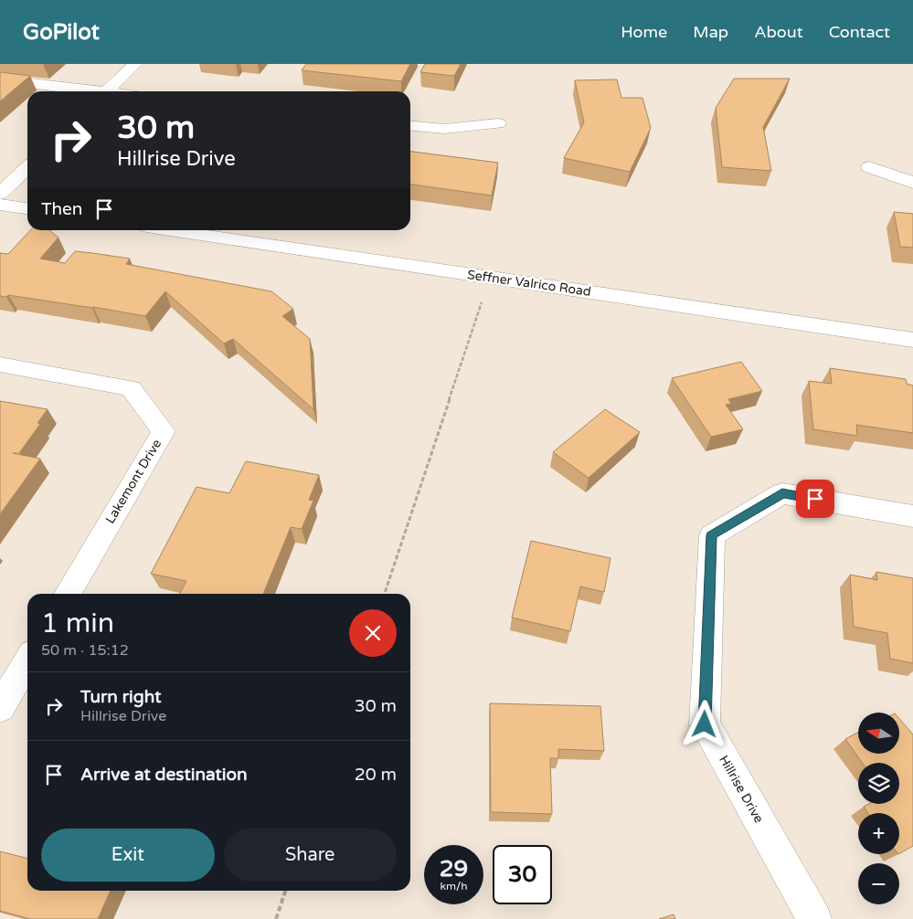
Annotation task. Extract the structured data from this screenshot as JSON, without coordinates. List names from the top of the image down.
{
  "streets": {
    "street": ["Seffner Valrico Road", "Lakemont Drive", "Hillrise Drive"]
  },
  "north": "left",
  "page": {
    "header": "GoPilot",
    "nav": [
      "Home",
      "Map",
      "About",
      "Contact"
    ],
    "turn": ["30 m", "Hillrise Drive"],
    "then": "Then",
    "heading": ["1 min", "50 m · 15:12"],
    "list": [
      {
        "name": "Turn right",
        "note": "Hillrise Drive",
        "value": "30 m"
      },
      {
        "name": "Arrive at destination",
        "value": "20 m"
      }
    ],
    "map_buttons": ["+", "−"],
    "buttons": ["Exit", "Share"],
    "speed": "29 km/h",
    "limit": "30"
  }
}
